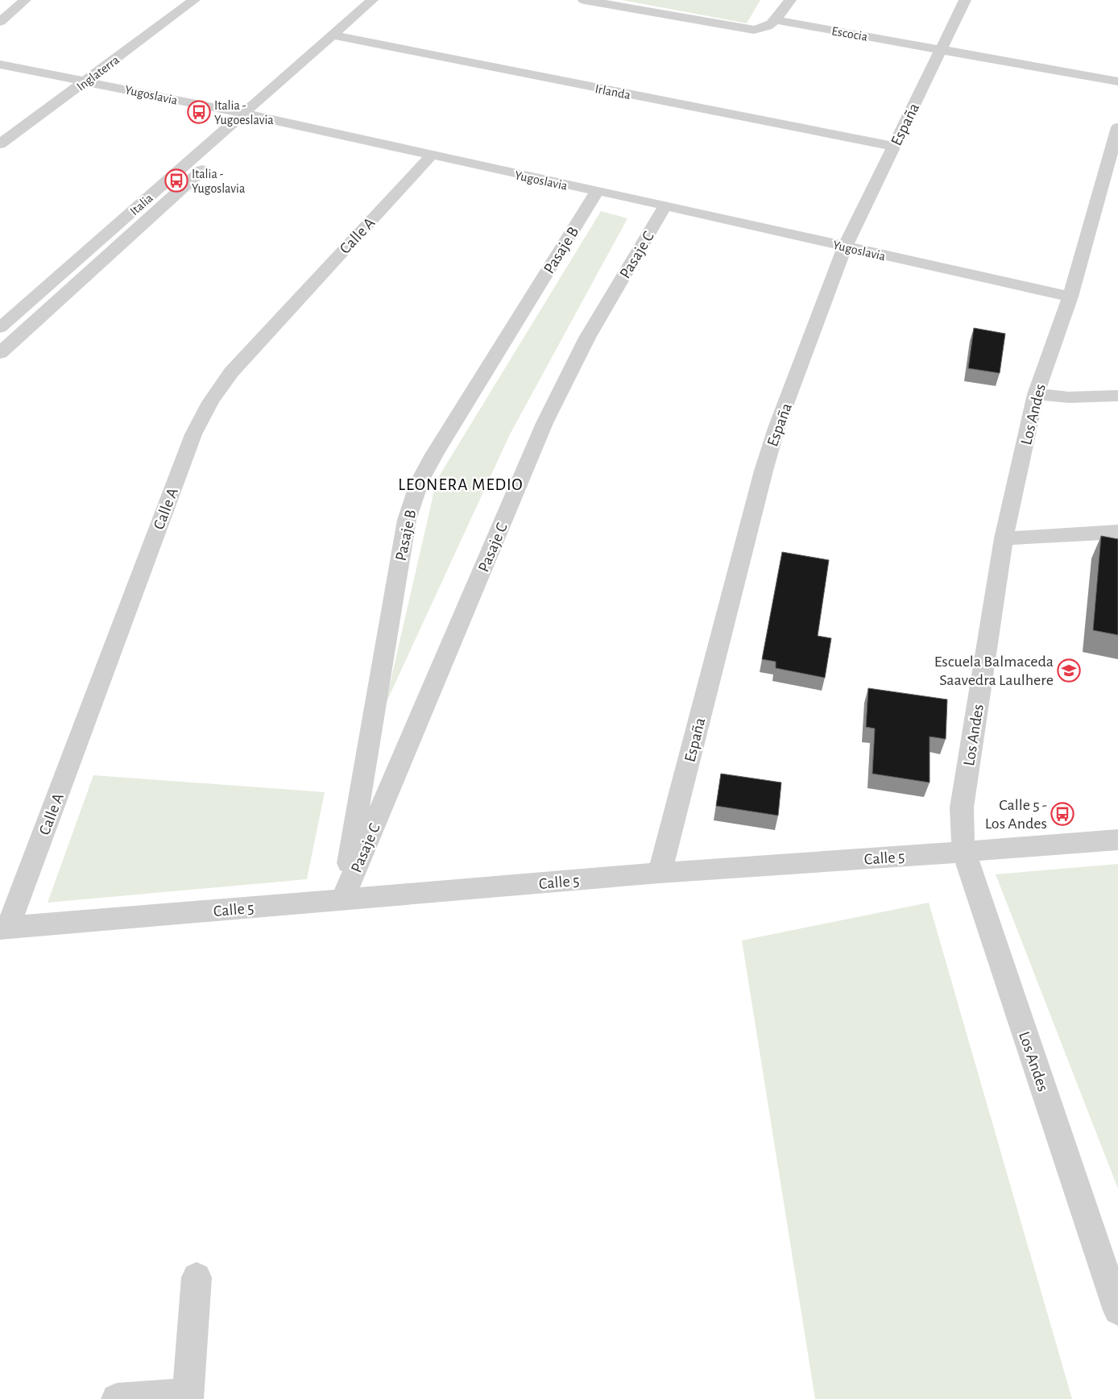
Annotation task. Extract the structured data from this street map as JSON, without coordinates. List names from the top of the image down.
{
  "streets": {
    "street": [
      "Escocia",
      "Inglaterra",
      "Irlanda",
      "Yugoslavia",
      "España",
      "Italia",
      "Calle A",
      "Pasaje B",
      "Pasaje C",
      "Los Andes",
      "Calle 5"
    ]
  },
  "crossings": [
    ["Escocia", "España"],
    ["Inglaterra", "Yugoslavia"],
    ["Irlanda", "España"],
    ["Irlanda", "Italia"],
    ["Yugoslavia", "España"],
    ["Yugoslavia", "Italia"],
    ["Yugoslavia", "Calle A"],
    ["Yugoslavia", "Pasaje B"],
    ["Yugoslavia", "Pasaje C"],
    ["Yugoslavia", "Los Andes"],
    ["España", "Calle 5"],
    ["Calle A", "Calle 5"],
    ["Pasaje B", "Pasaje C"],
    ["Pasaje B", "Calle 5"],
    ["Pasaje C", "Calle 5"],
    ["Los Andes", "Calle 5"]
  ],
  "districts": ["LEONERA MEDIO"],
  "places": {
    "bus stop": ["Italia - Yugoeslavia", "Italia - Yugoslavia", "Calle 5 - Los Andes"],
    "school or university": ["Escuela Balmaceda Saavedra Laulhere"]
  }
}
